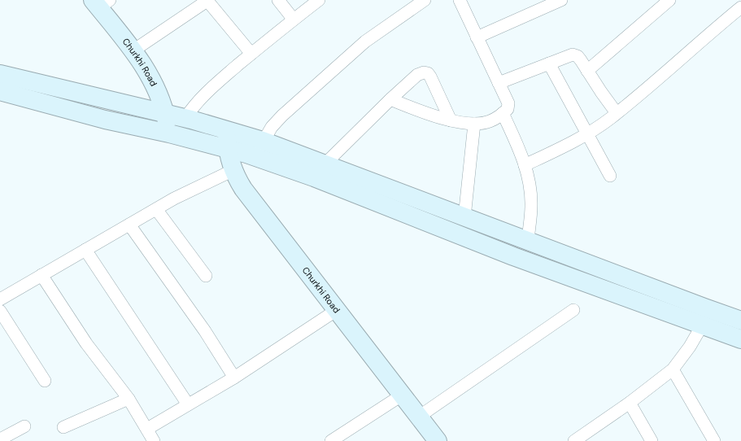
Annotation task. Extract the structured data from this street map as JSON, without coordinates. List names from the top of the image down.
{
  "streets": {
    "street": ["Churkhi Road"]
  }
}
